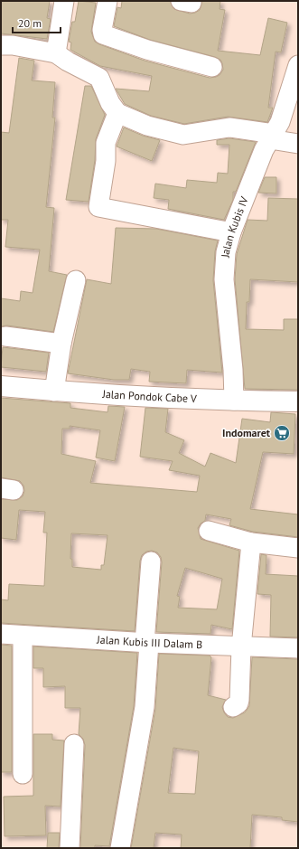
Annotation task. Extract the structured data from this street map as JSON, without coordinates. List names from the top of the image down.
{
  "streets": {
    "street": ["Jalan Kubis IV", "Jalan Pondok Cabe V", "Jalan Kubis III Dalam B"]
  },
  "crossings": [
    ["Jalan Kubis IV", "Jalan Pondok Cabe V"]
  ],
  "places": {
    "supermarket": ["Indomaret"]
  },
  "scale_bar": "20 m"
}
